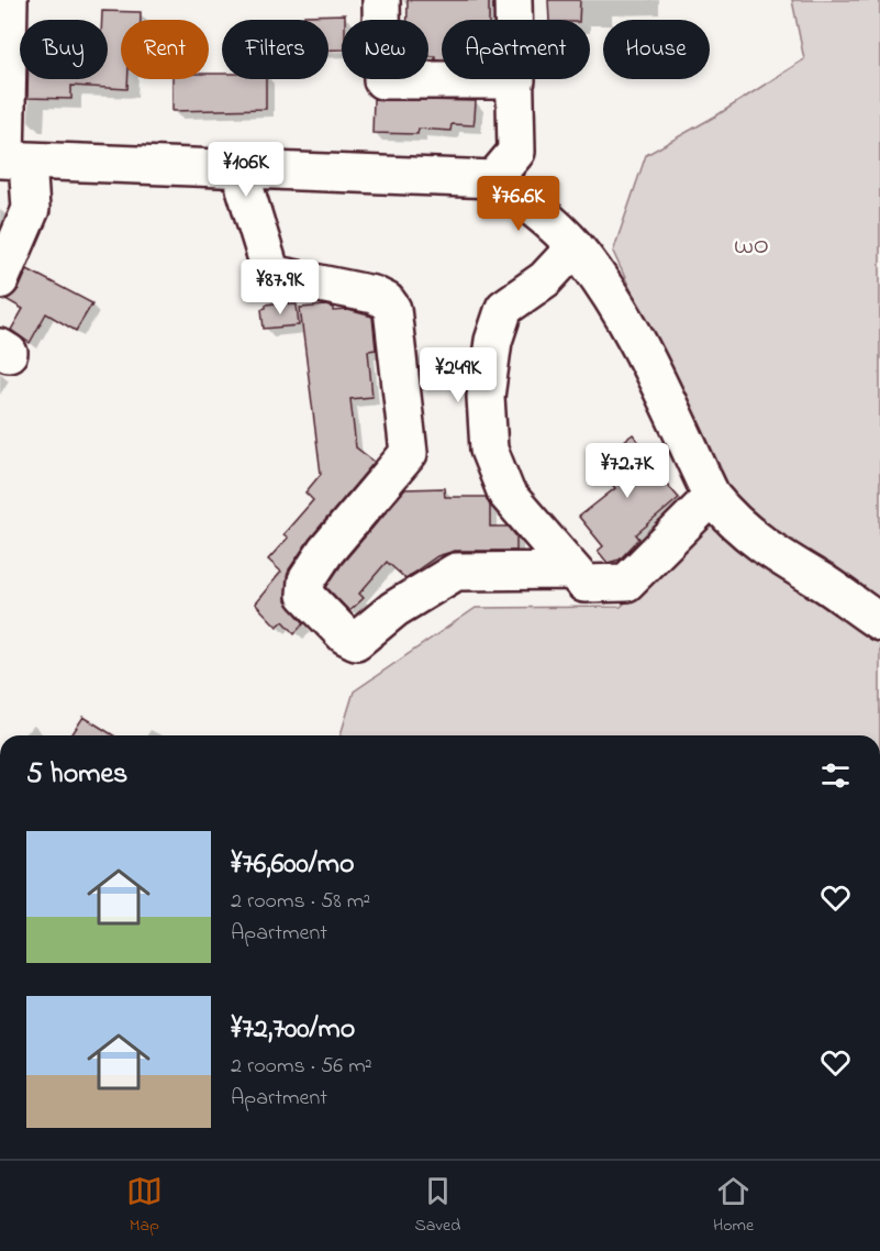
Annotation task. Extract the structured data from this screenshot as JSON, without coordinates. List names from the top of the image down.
{
  "parks": ["wo"],
  "page": {
    "chip": [
      "Buy",
      "Rent",
      "Filters",
      "New",
      "Apartment",
      "House"
    ],
    "price": [
      "¥106K",
      "¥76.6K",
      "¥87.9K",
      "¥249K",
      "¥72.7K"
    ],
    "heading": "5 homes",
    "list": [
      {
        "name": "¥76,600/mo",
        "note": "2 rooms · 58 m² · Apartment"
      },
      {
        "name": "¥72,700/mo",
        "note": "2 rooms · 56 m² · Apartment"
      }
    ],
    "tabs": ["Map", "Saved", "Home"]
  }
}
